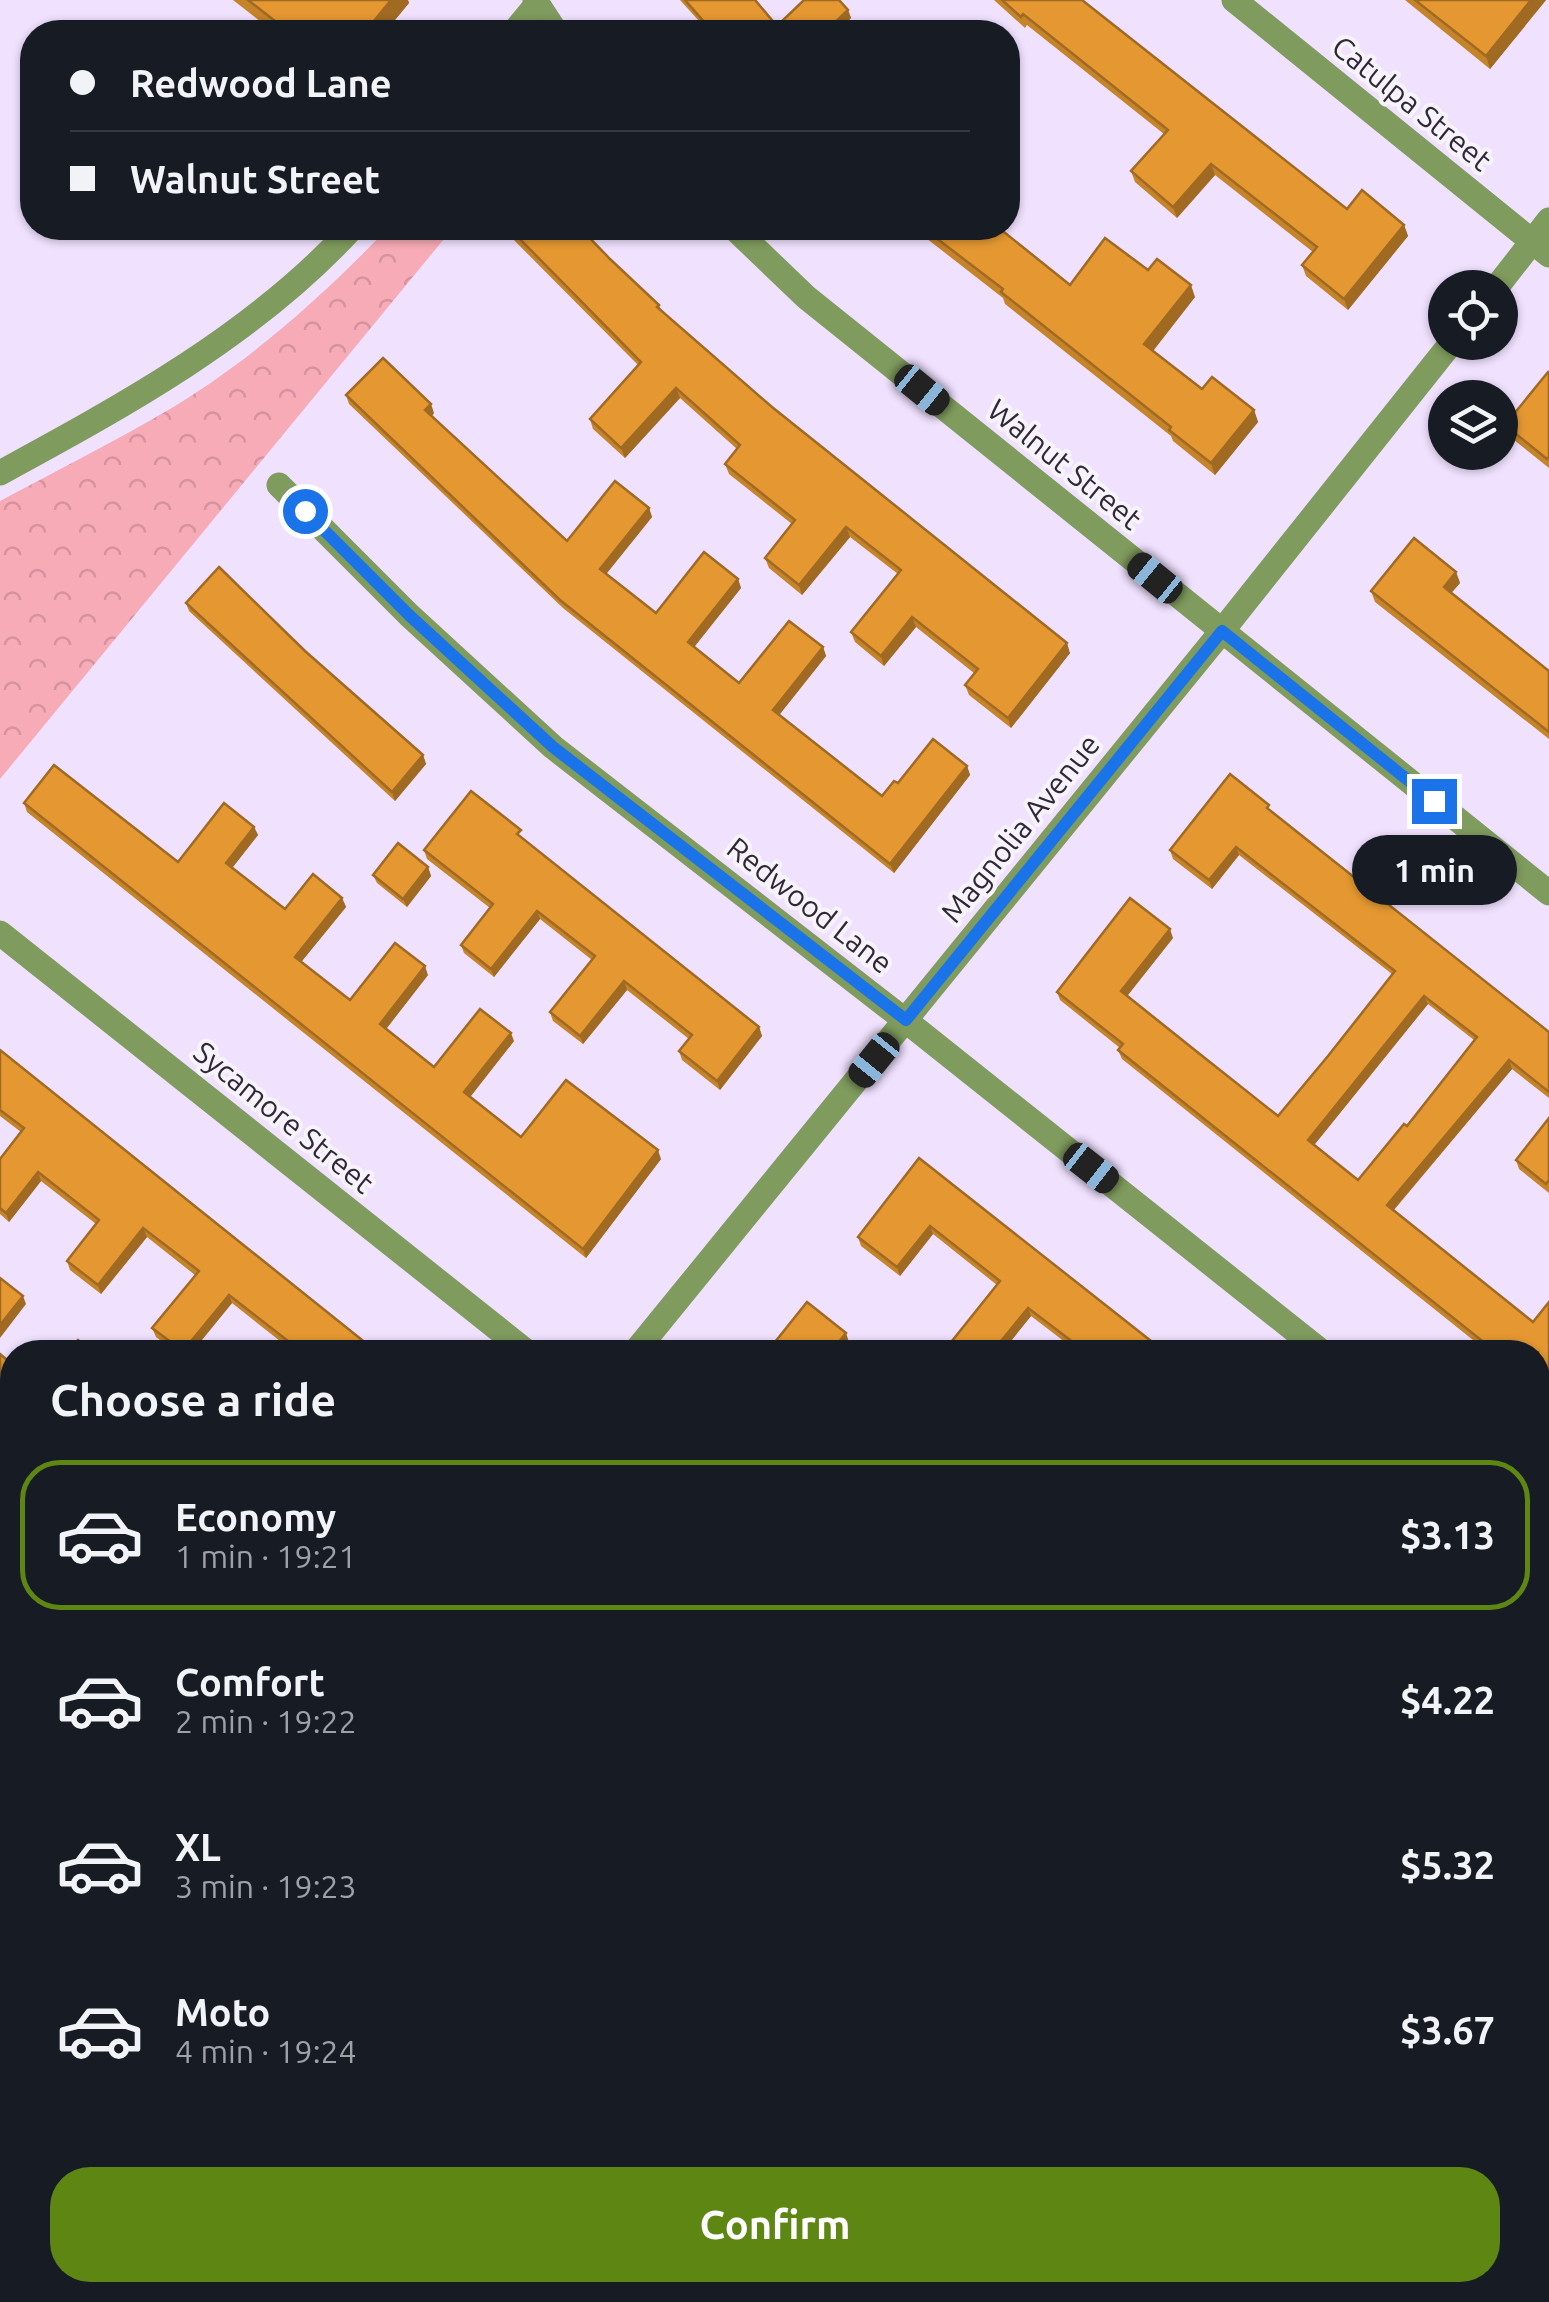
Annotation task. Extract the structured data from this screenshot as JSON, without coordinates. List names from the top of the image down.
{
  "streets": {
    "street": [
      "Catulpa Street",
      "Walnut Street",
      "Magnolia Avenue",
      "Redwood Lane",
      "Sycamore Street"
    ]
  },
  "crossings": [
    ["Walnut Street", "Magnolia Avenue"],
    ["Magnolia Avenue", "Redwood Lane"]
  ],
  "page": {
    "banner": ["Redwood Lane", "Walnut Street"],
    "bubble": "1 min",
    "heading": "Choose a ride",
    "list": [
      {
        "name": "Economy",
        "note": "1 min · 19:21",
        "value": "$3.13"
      },
      {
        "name": "Comfort",
        "note": "2 min · 19:22",
        "value": "$4.22"
      },
      {
        "name": "XL",
        "note": "3 min · 19:23",
        "value": "$5.32"
      },
      {
        "name": "Moto",
        "note": "4 min · 19:24",
        "value": "$3.67"
      }
    ],
    "buttons": "Confirm"
  }
}
